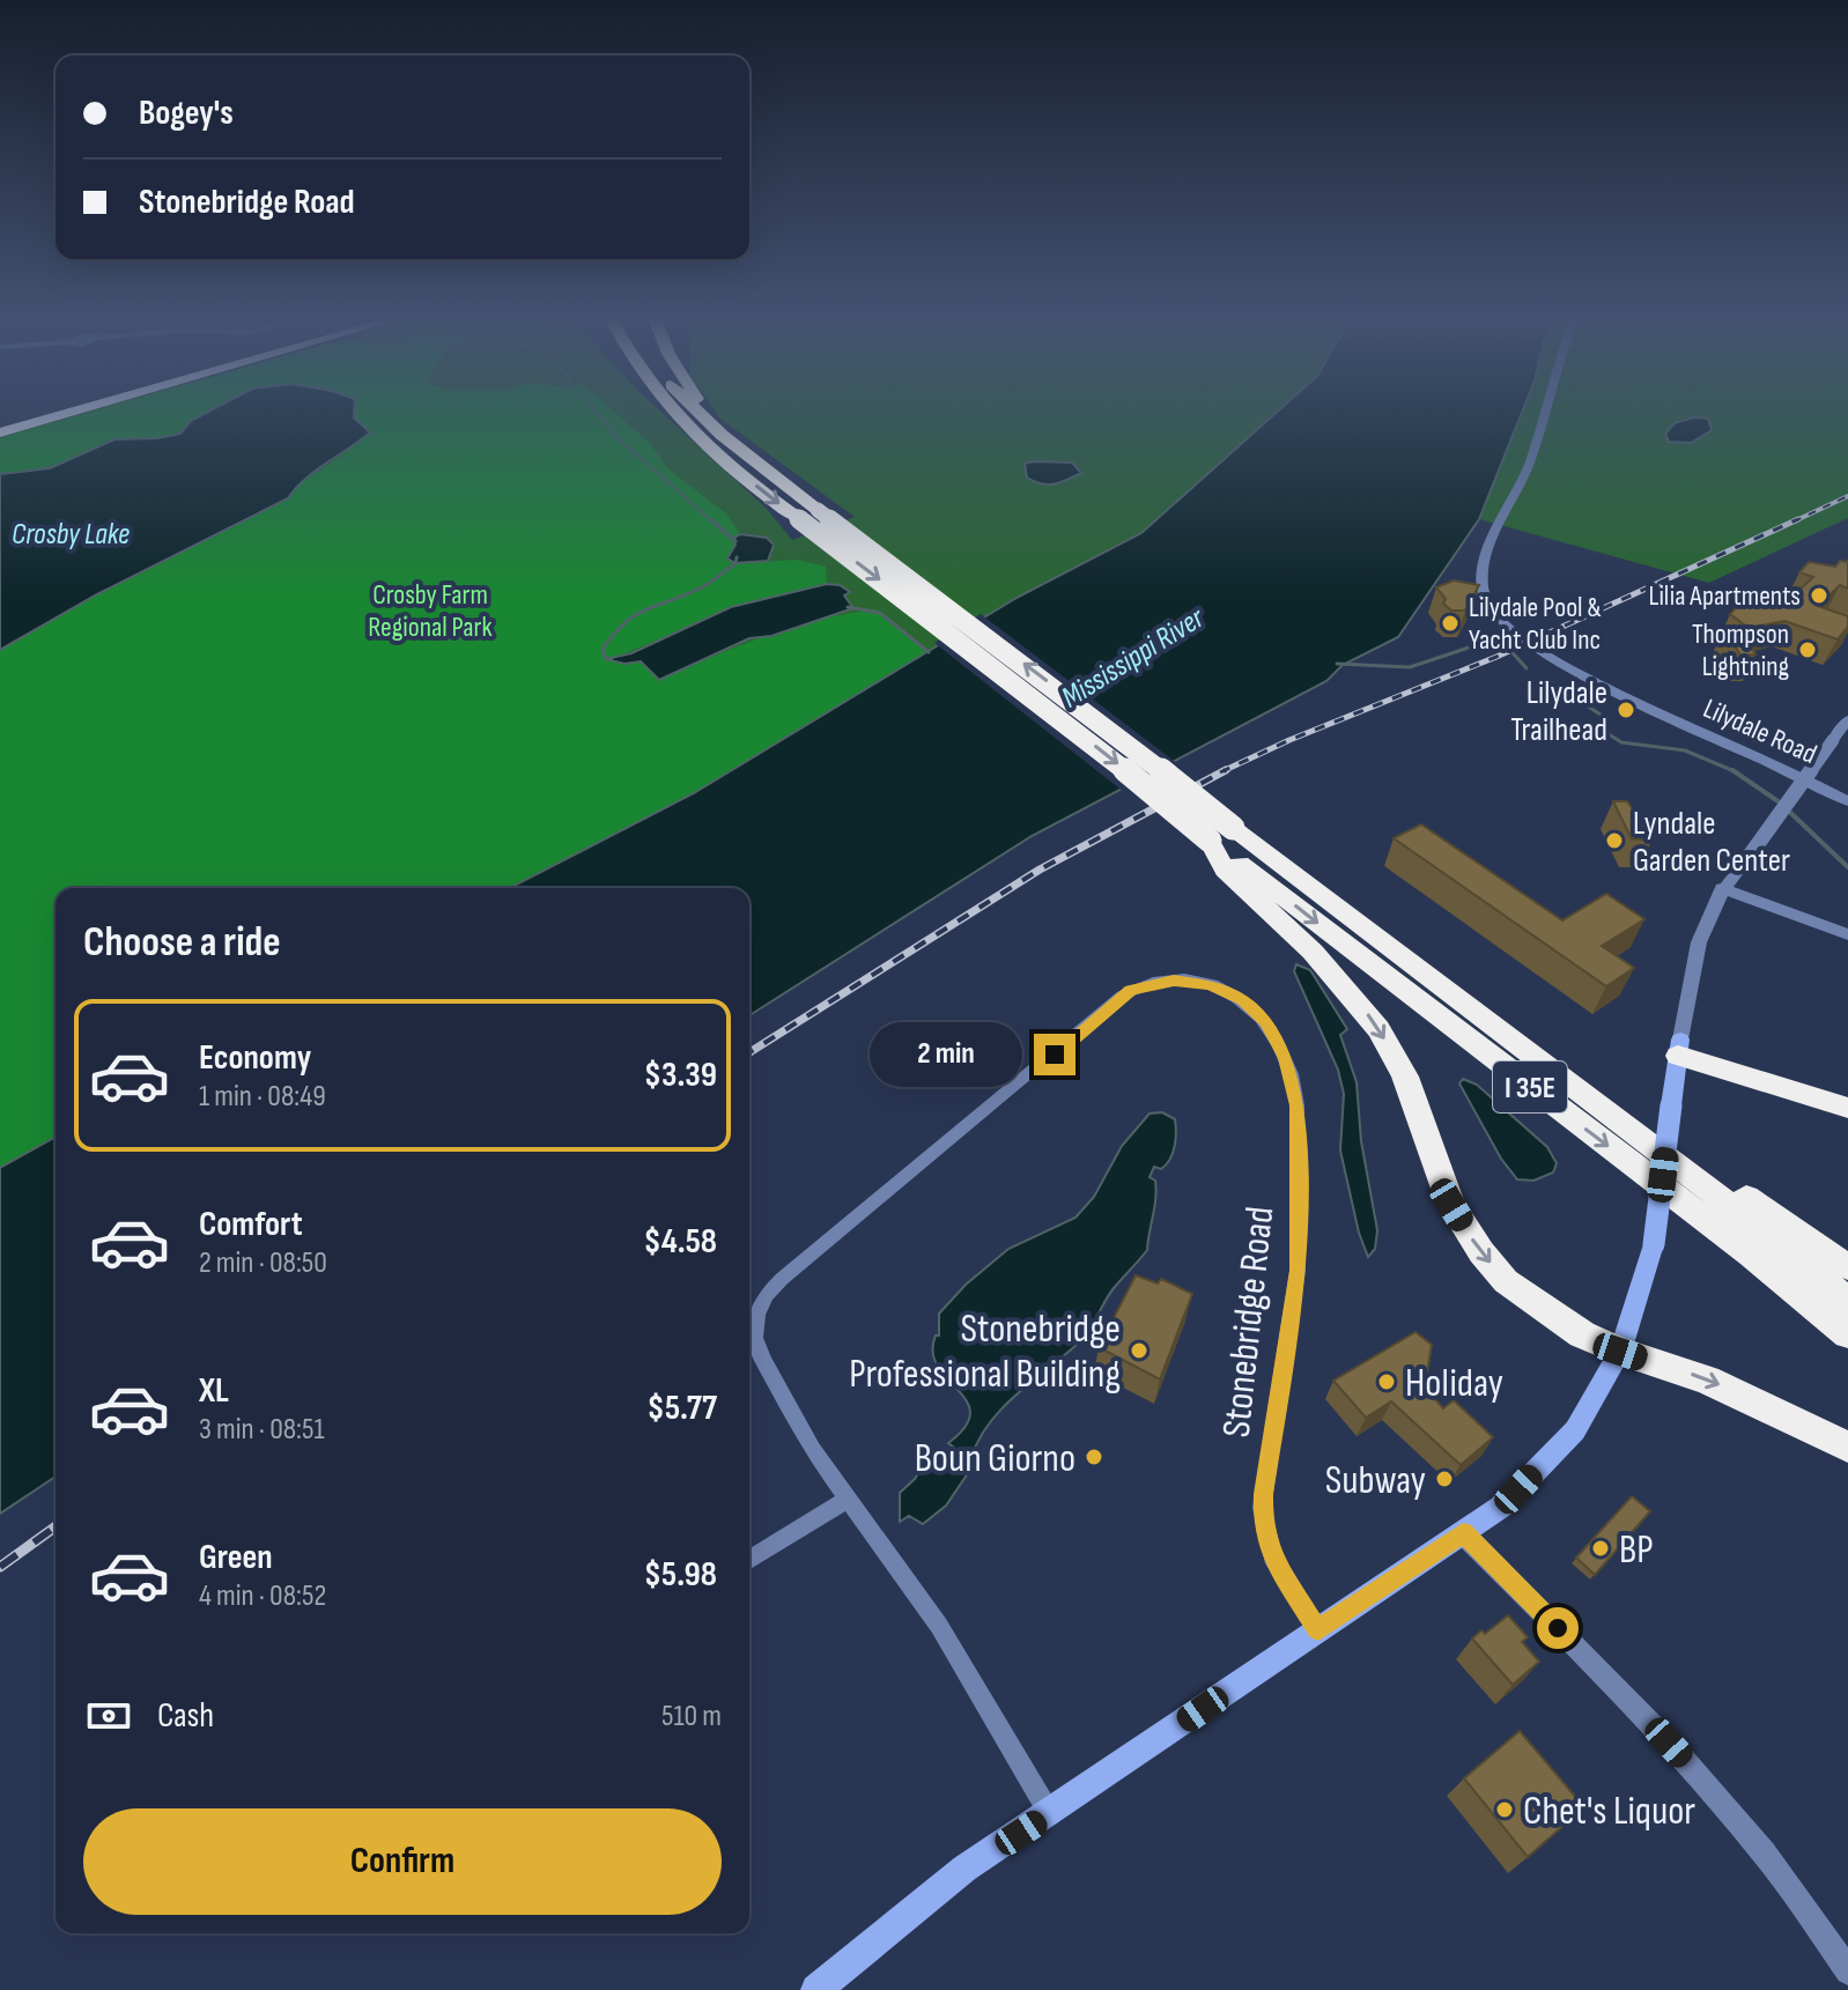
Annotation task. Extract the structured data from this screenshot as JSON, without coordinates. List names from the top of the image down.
{
  "streets": {
    "highway": ["I 35E"],
    "street": ["Lilydale Road", "Stonebridge Road"]
  },
  "water": ["Crosby Lake", "Mississippi River"],
  "parks": ["Crosby Farm Regional Park"],
  "places": [
    "Lilia Apartments",
    "Lilydale Pool & Yacht Club Inc",
    "Thompson Lightning",
    "Lilydale Trailhead",
    "Lyndale Garden Center",
    "Stonebridge Professional Building",
    "Holiday",
    "Boun Giorno",
    "Subway",
    "BP",
    "Chet's Liquor"
  ],
  "page": {
    "banner": ["Bogey's", "Stonebridge Road"],
    "heading": "Choose a ride",
    "list": [
      {
        "name": "Economy",
        "note": "1 min · 08:49",
        "value": "$3.39"
      },
      {
        "name": "Comfort",
        "note": "2 min · 08:50",
        "value": "$4.58"
      },
      {
        "name": "XL",
        "note": "3 min · 08:51",
        "value": "$5.77"
      },
      {
        "name": "Green",
        "note": "4 min · 08:52",
        "value": "$5.98"
      }
    ],
    "bubble": "2 min",
    "pay": ["Cash", "510 m"],
    "buttons": "Confirm"
  }
}
